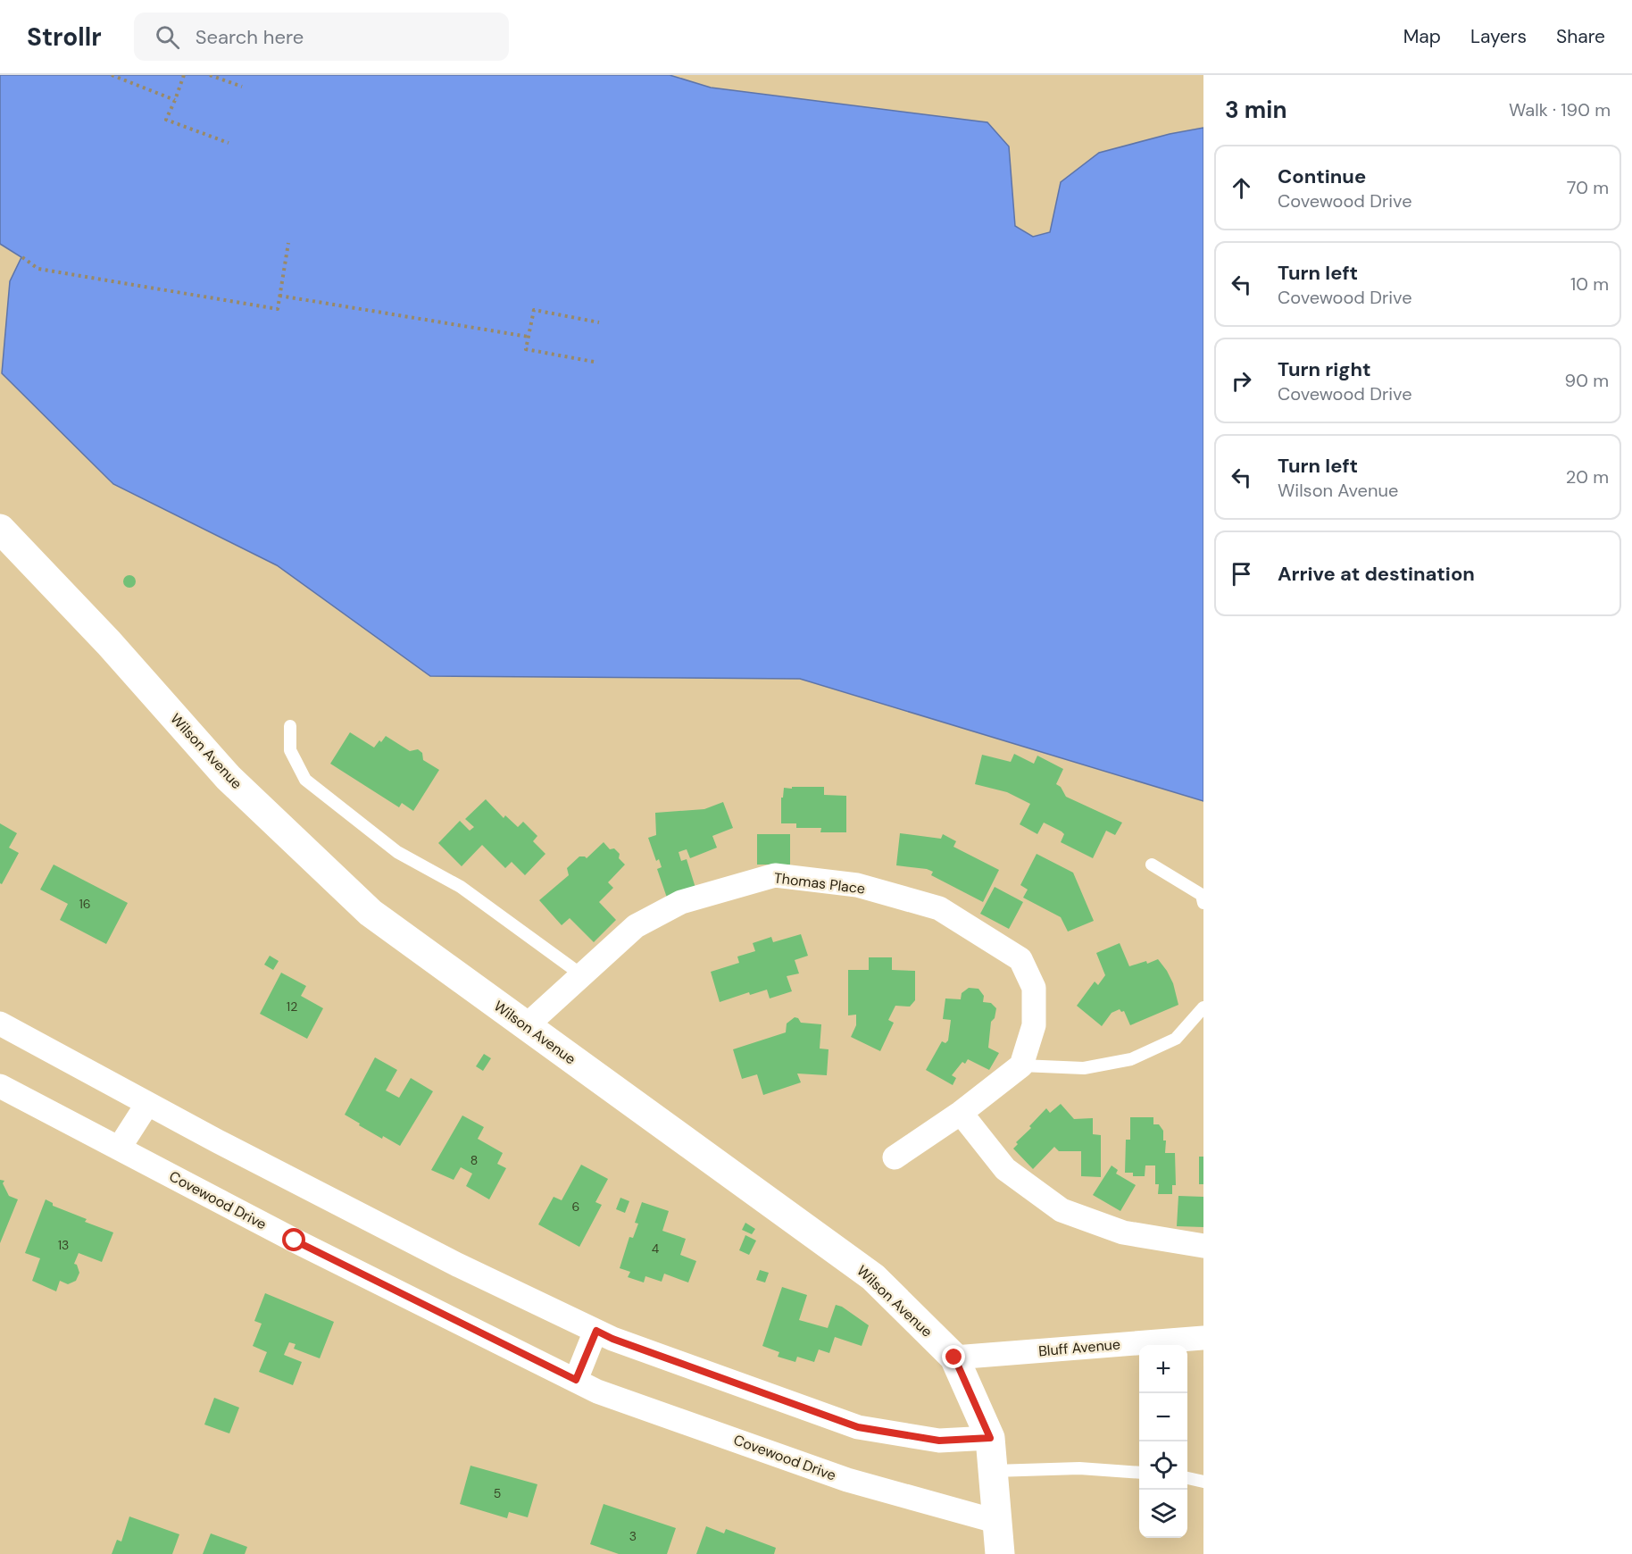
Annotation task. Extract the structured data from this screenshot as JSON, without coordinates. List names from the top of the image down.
{
  "streets": {
    "main road": ["Wilson Avenue"],
    "street": ["Thomas Place", "Covewood Drive", "Bluff Avenue"]
  },
  "crossings": [
    ["Wilson Avenue", "Thomas Place"],
    ["Wilson Avenue", "Covewood Drive"],
    ["Wilson Avenue", "Bluff Avenue"]
  ],
  "house_numbers": [
    "16",
    "12",
    "8",
    "6",
    "13",
    "4",
    "5",
    "3"
  ],
  "page": {
    "header": "Strollr",
    "search": "Search here",
    "nav": ["Map", "Layers", "Share"],
    "heading": ["3 min", "Walk · 190 m"],
    "list": [
      ["Continue", "Covewood Drive", "70 m"],
      ["Turn left", "Covewood Drive", "10 m"],
      ["Turn right", "Covewood Drive", "90 m"],
      ["Turn left", "Wilson Avenue", "20 m"],
      "Arrive at destination"
    ],
    "map_buttons": ["+", "−"]
  }
}
